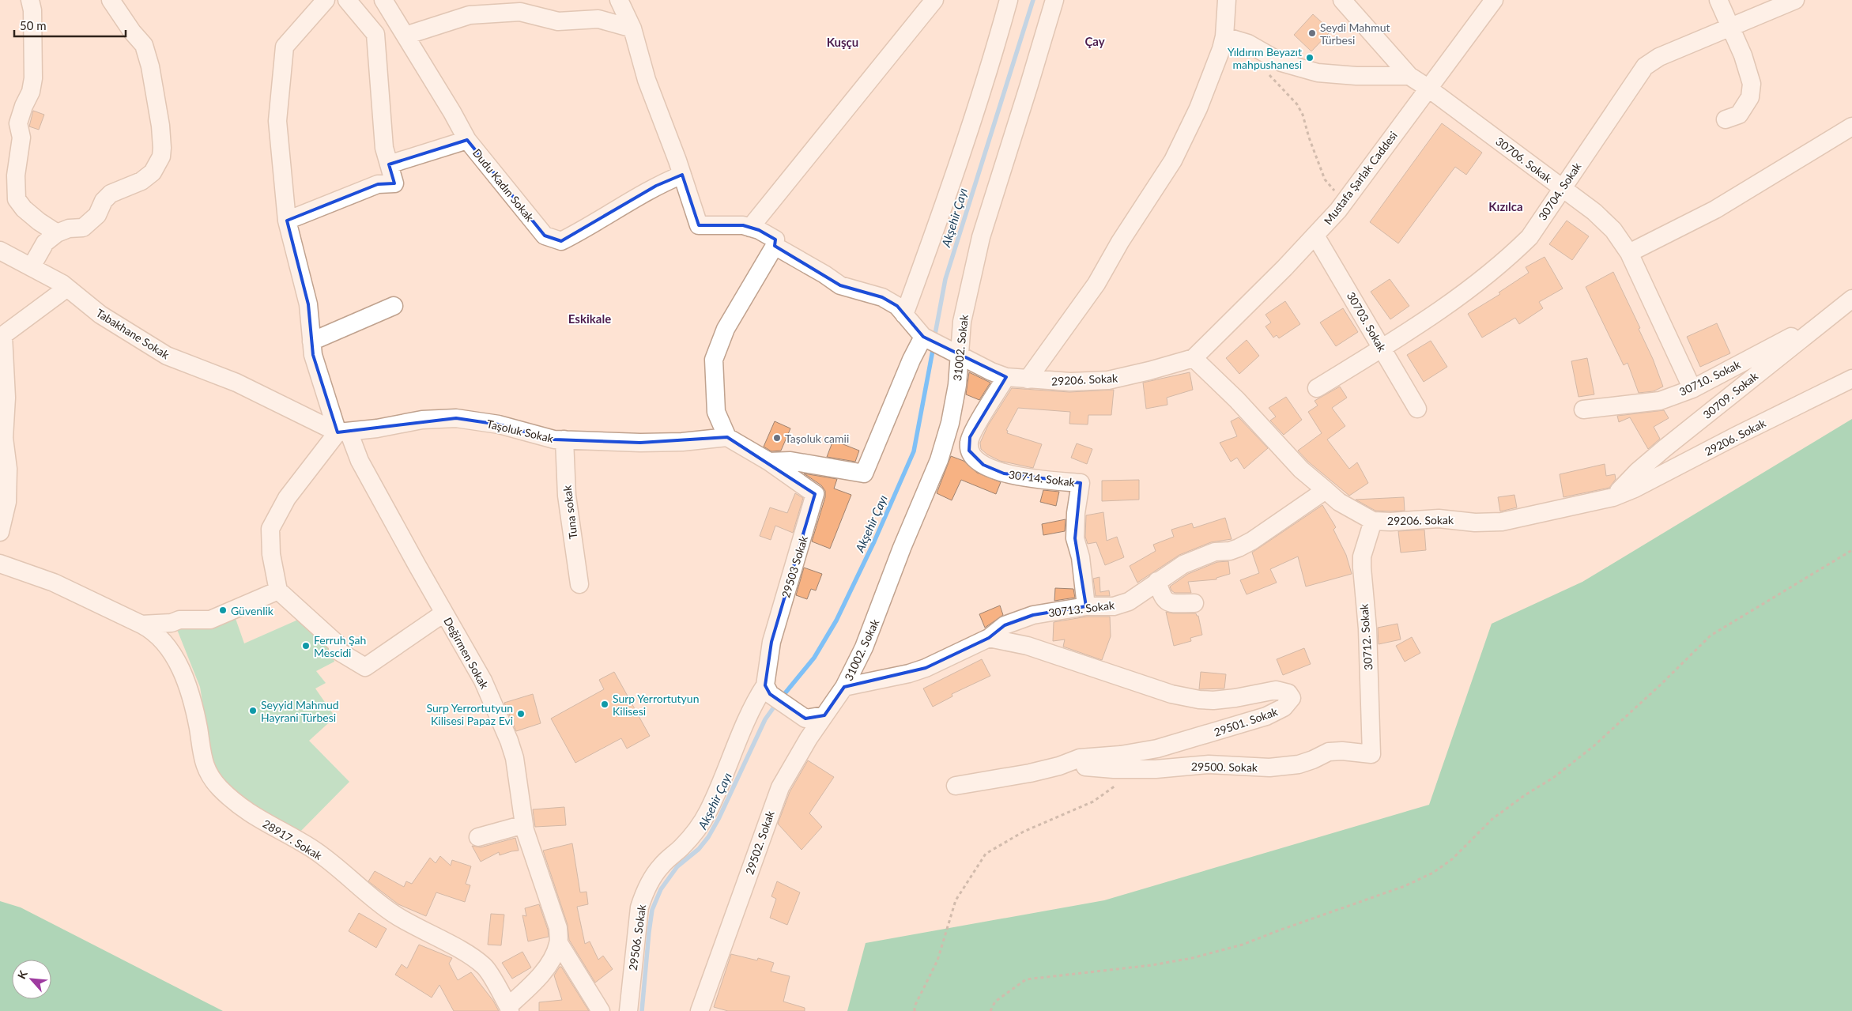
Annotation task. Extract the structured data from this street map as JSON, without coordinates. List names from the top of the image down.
{
  "streets": {
    "street": [
      "30706. Sokak",
      "Mustafa Şarlak Caddesi",
      "Dudu Kadın Sokak",
      "30704. Sokak",
      "30703. Sokak",
      "Tabakhane Sokak",
      "31002. Sokak",
      "30710. Sokak",
      "29206. Sokak",
      "30709. Sokak",
      "Taşoluk Sokak",
      "30714. Sokak",
      "Tuna sokak",
      "29503 Sokak",
      "30713. Sokak",
      "30712. Sokak",
      "Değirmen Sokak",
      "29501. Sokak",
      "29500. Sokak",
      "28917. Sokak",
      "29502. Sokak",
      "29506. Sokak"
    ]
  },
  "crossings": [
    ["30706. Sokak", "Mustafa Şarlak Caddesi"],
    ["30706. Sokak", "30704. Sokak"],
    ["30706. Sokak", "30710. Sokak"],
    ["Mustafa Şarlak Caddesi", "30703. Sokak"],
    ["Mustafa Şarlak Caddesi", "29206. Sokak"],
    ["30704. Sokak", "30703. Sokak"],
    ["Tabakhane Sokak", "Taşoluk Sokak"],
    ["Tabakhane Sokak", "Değirmen Sokak"],
    ["31002. Sokak", "29206. Sokak"],
    ["31002. Sokak", "30713. Sokak"],
    ["31002. Sokak", "29502. Sokak"],
    ["30710. Sokak", "30709. Sokak"],
    ["29206. Sokak", "30709. Sokak"],
    ["29206. Sokak", "30714. Sokak"],
    ["29206. Sokak", "30713. Sokak"],
    ["29206. Sokak", "30712. Sokak"],
    ["Taşoluk Sokak", "Tuna sokak"],
    ["Taşoluk Sokak", "Değirmen Sokak"],
    ["30714. Sokak", "30713. Sokak"],
    ["29503 Sokak", "29506. Sokak"],
    ["30713. Sokak", "29501. Sokak"],
    ["30713. Sokak", "29502. Sokak"],
    ["30712. Sokak", "29500. Sokak"],
    ["29501. Sokak", "29500. Sokak"]
  ],
  "districts": [
    "Çay",
    "Kuşçu",
    "Kızılca",
    "Eskikale"
  ],
  "water": ["Akşehir Çayı"],
  "places": [
    "Seydi Mahmut Türbesi",
    "Yıldırım Beyazıt mahpushanesi",
    "Taşoluk camii",
    "Güvenlik",
    "Ferruh Şah Mescidi",
    "Surp Yerrortutyun Kilisesi",
    "Seyyid Mahmud Hayrani Türbesi",
    "Surp Yerrortutyun Kilisesi Papaz Evi"
  ],
  "scale_bar": "50 m",
  "north": "top left"
}
